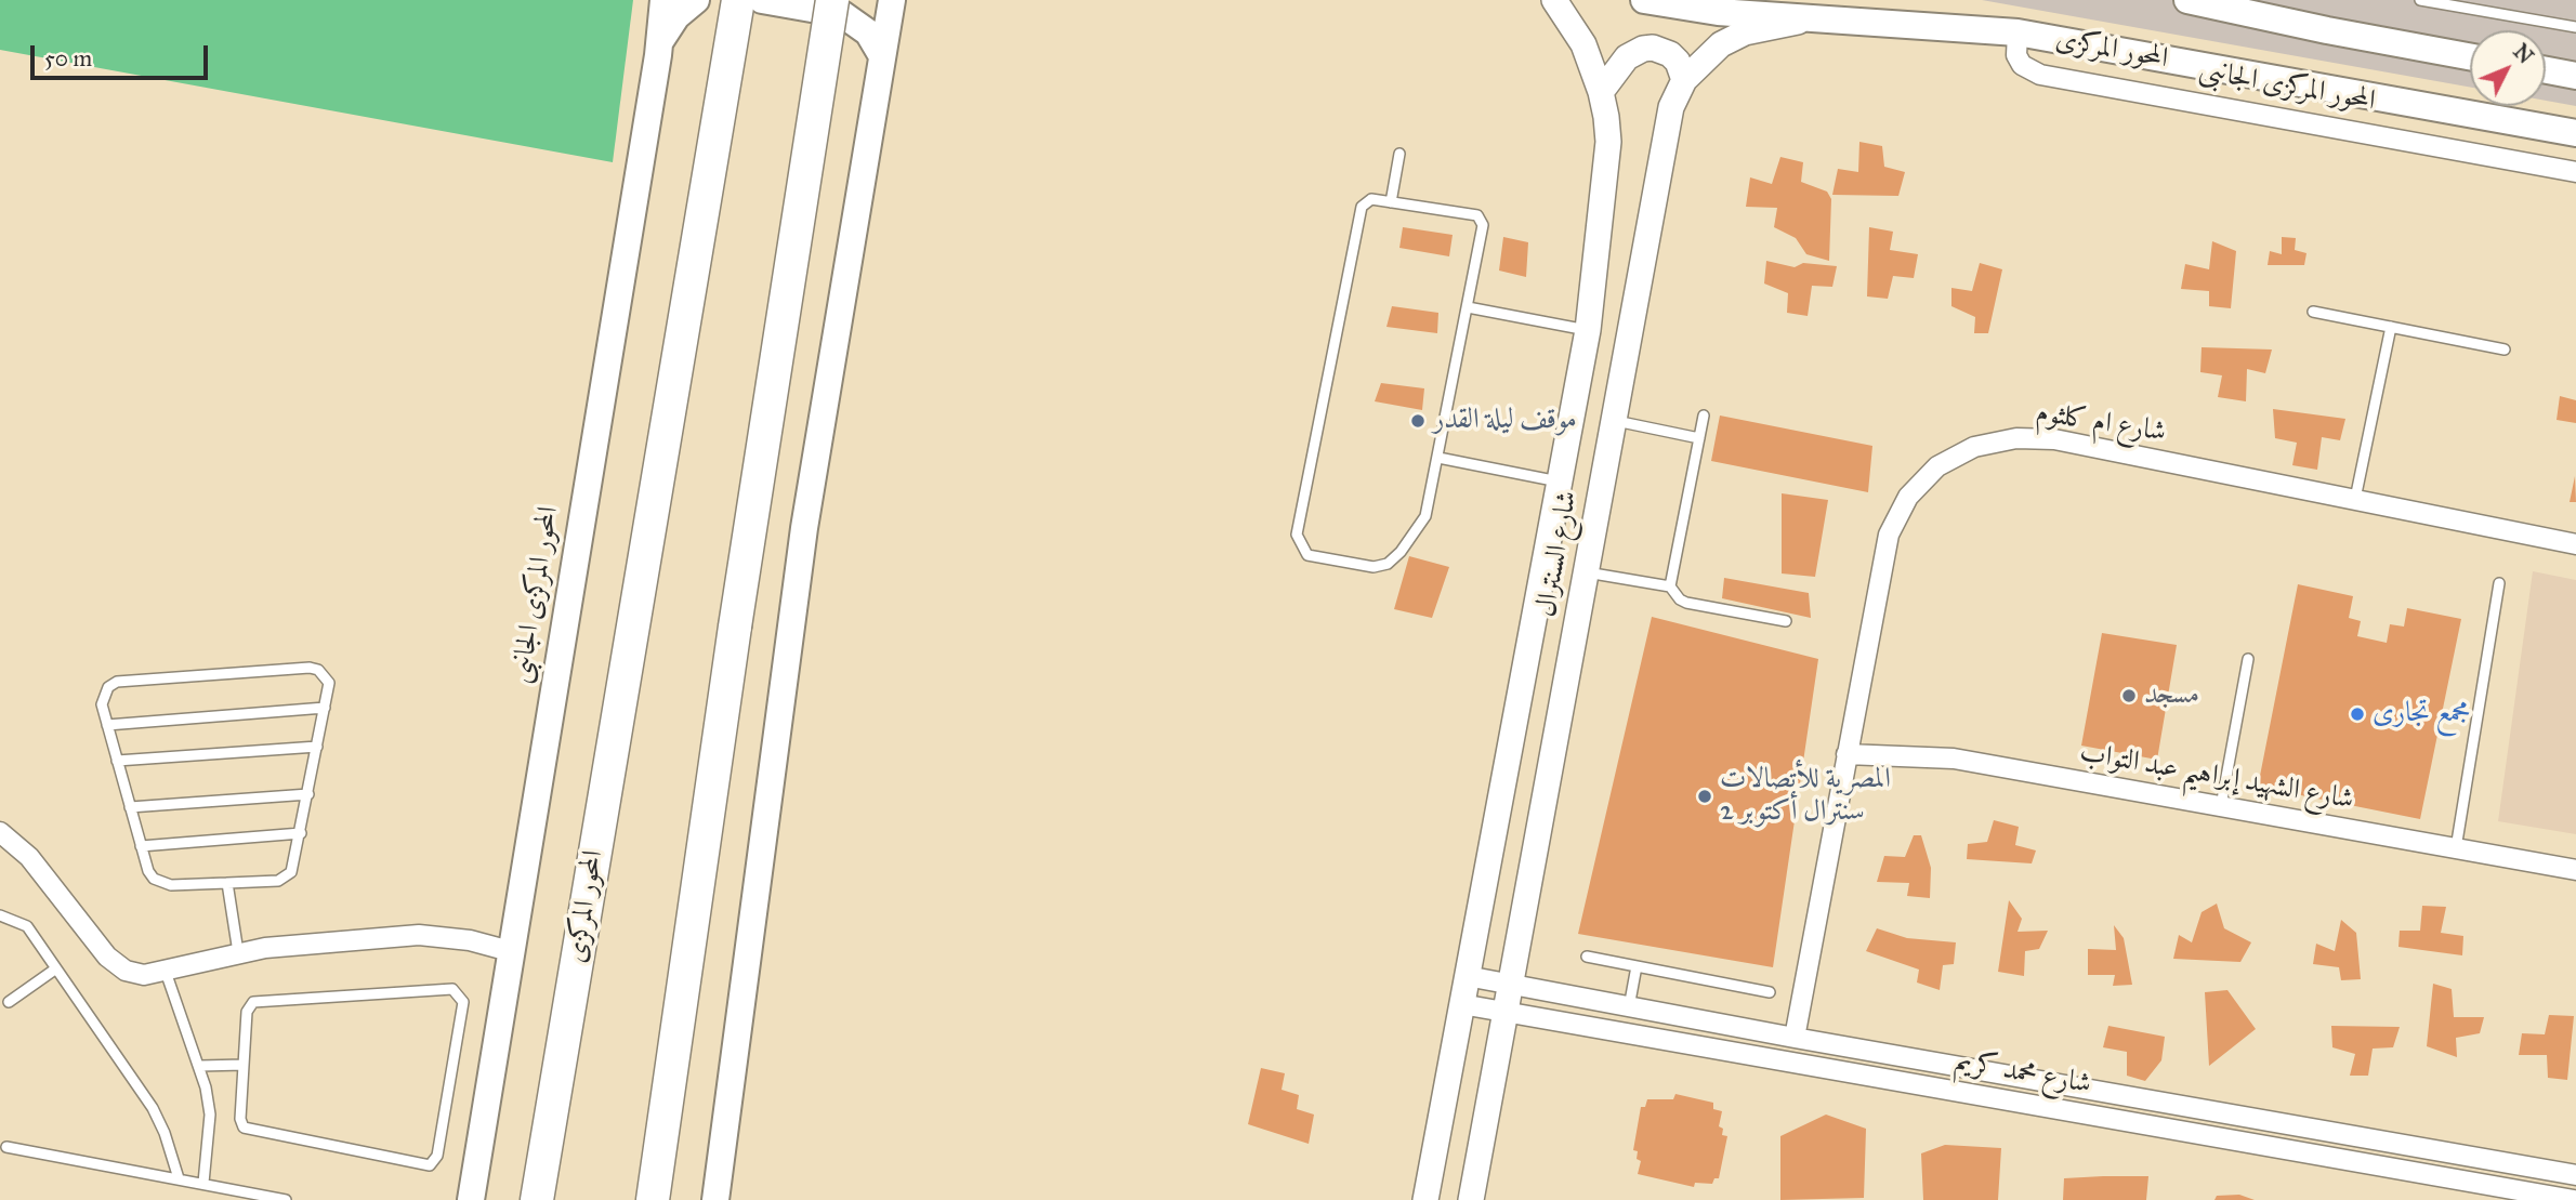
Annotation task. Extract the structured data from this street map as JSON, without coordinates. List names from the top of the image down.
{
  "streets": {
    "highway": ["المحور المركزى"],
    "main road": ["المحور المركزى الجانبى"],
    "street": [
      "شارع ام كلثوم",
      "شارع السنترال",
      "شارع الشهيد إبراهيم عبد التواب",
      "شارع محمد كريم"
    ]
  },
  "crossings": [
    ["المحور المركزى", "المحور المركزى الجانبى"],
    ["المحور المركزى", "شارع السنترال"],
    ["شارع ام كلثوم", "شارع الشهيد إبراهيم عبد التواب"],
    ["شارع ام كلثوم", "شارع محمد كريم"],
    ["شارع السنترال", "شارع محمد كريم"]
  ],
  "places": [
    "موقف ليلة القدر",
    "مسجد",
    "مجمع تجارى",
    "المصرية للأتصالات سنترال أكتوبر 2"
  ],
  "scale_bar": "50 m",
  "north": "top right"
}
